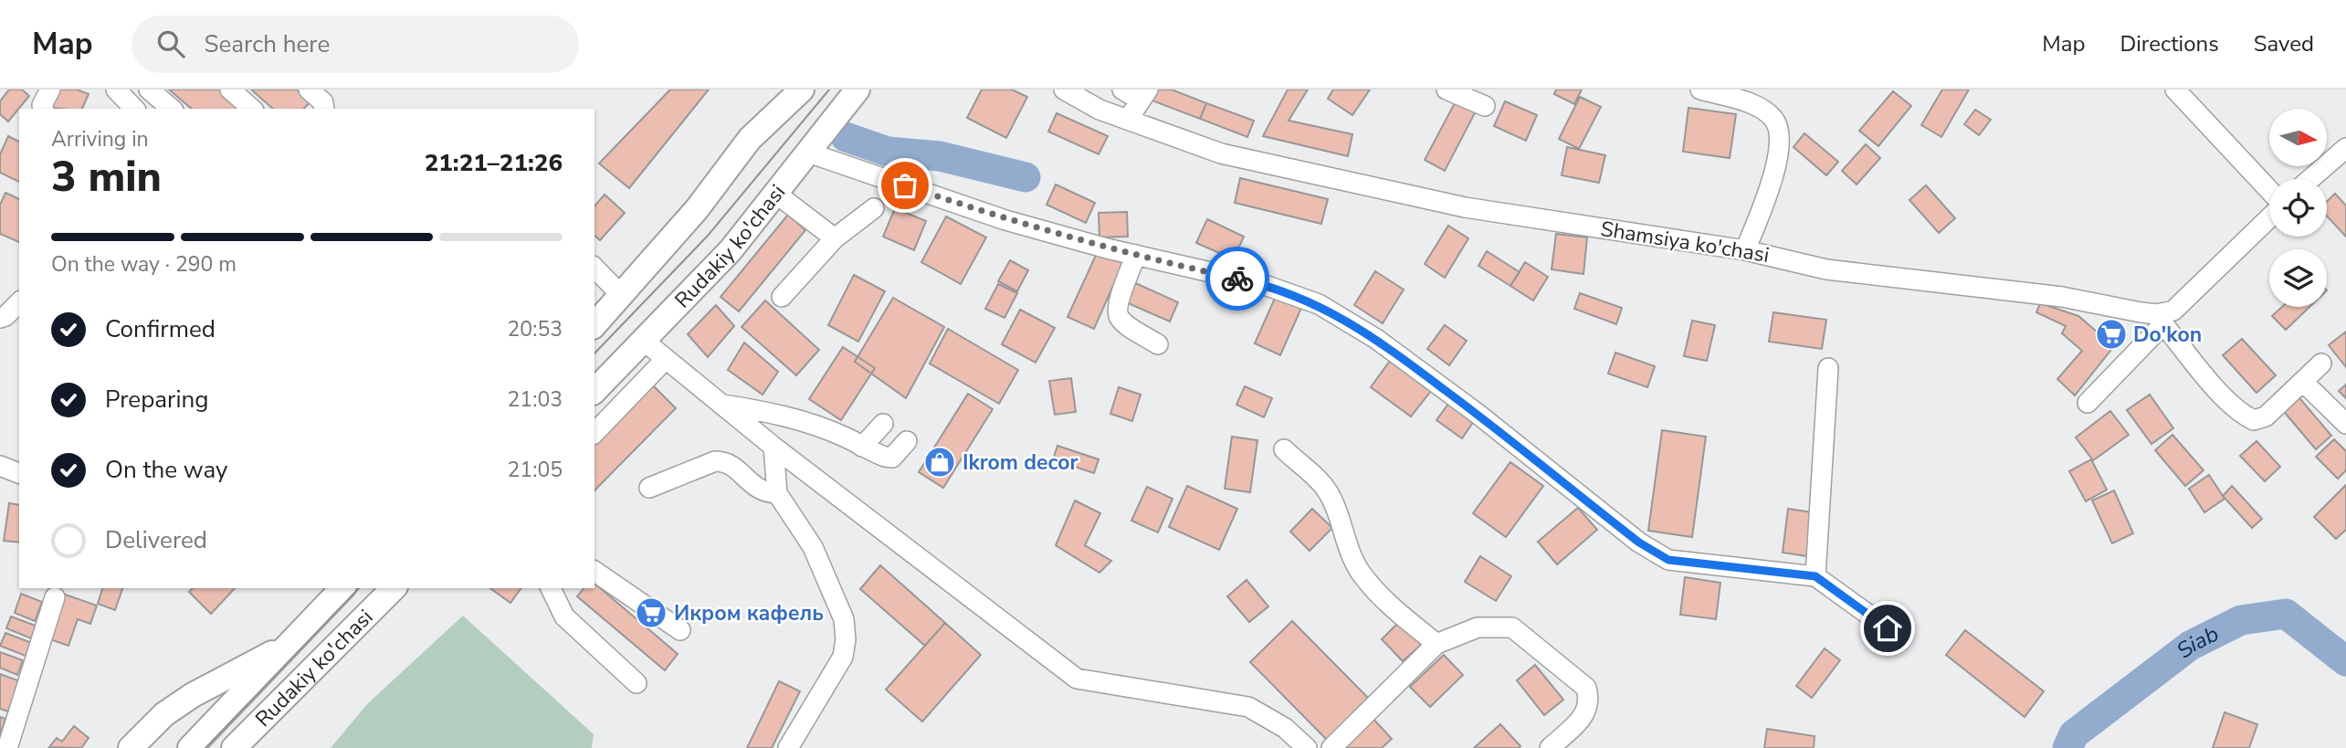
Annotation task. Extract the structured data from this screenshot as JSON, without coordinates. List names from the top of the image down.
{
  "streets": {
    "main road": ["Rudakiy ko'chasi"],
    "street": ["Shamsiya ko'chasi"]
  },
  "water": ["Siab"],
  "places": {
    "supermarket": ["Do'kon", "Икром кафель"],
    "shop": ["Ikrom decor"]
  },
  "north": "right",
  "page": {
    "header": "Map",
    "search": "Search here",
    "nav": ["Map", "Directions", "Saved"],
    "heading": ["3 min", "Arriving in", "21:21–21:26"],
    "bar": "On the way · 290 m",
    "list": [
      ["Confirmed", "20:53"],
      ["Preparing", "21:03"],
      ["On the way", "21:05"],
      "Delivered"
    ]
  }
}
